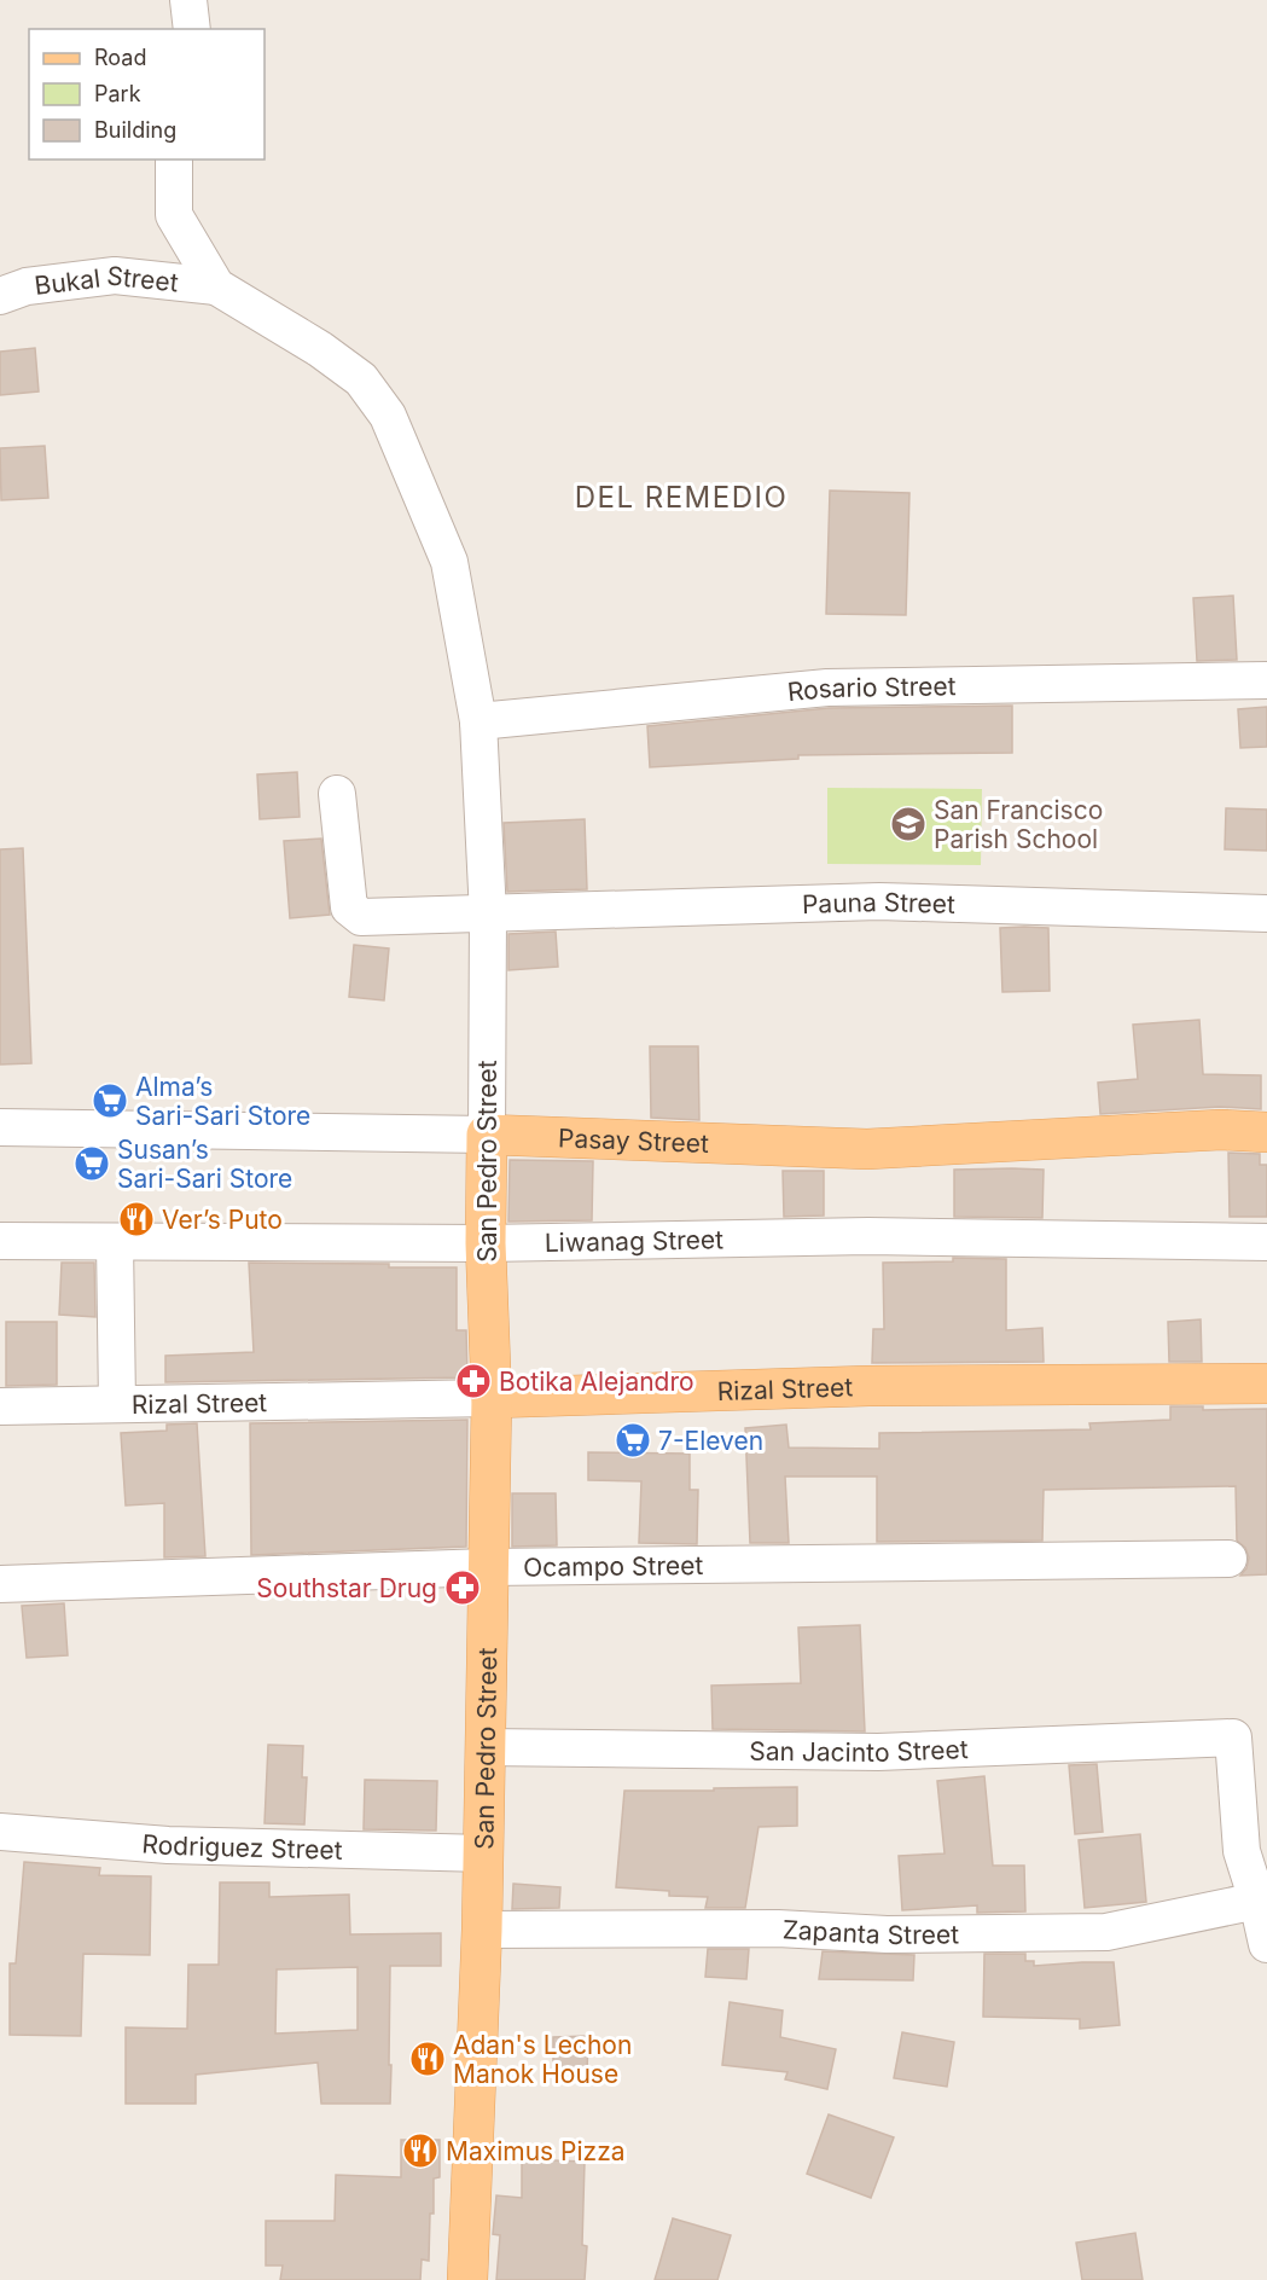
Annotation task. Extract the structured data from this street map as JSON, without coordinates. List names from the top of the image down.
{
  "streets": {
    "main road": ["Pasay Street", "San Pedro Street", "Rizal Street"],
    "street": [
      "Bukal Street",
      "Rosario Street",
      "Pauna Street",
      "Liwanag Street",
      "Ocampo Street",
      "San Jacinto Street",
      "Rodriguez Street",
      "Zapanta Street"
    ]
  },
  "crossings": [
    ["Bukal Street", "San Pedro Street"],
    ["Rosario Street", "San Pedro Street"],
    ["Pauna Street", "San Pedro Street"],
    ["Pasay Street", "San Pedro Street"],
    ["San Pedro Street", "Liwanag Street"],
    ["San Pedro Street", "Rizal Street"],
    ["San Pedro Street", "Ocampo Street"],
    ["San Pedro Street", "San Jacinto Street"],
    ["San Pedro Street", "Rodriguez Street"],
    ["San Pedro Street", "Zapanta Street"],
    ["San Jacinto Street", "Zapanta Street"]
  ],
  "districts": ["DEL REMEDIO"],
  "places": {
    "school or university": ["San Francisco Parish School"],
    "supermarket": ["Alma’s Sari-Sari Store", "Susan’s Sari-Sari Store", "7-Eleven"],
    "restaurant": ["Ver’s Puto", "Adan's Lechon Manok House", "Maximus Pizza"],
    "pharmacy": ["Botika Alejandro", "Southstar Drug"]
  },
  "legend": ["Road", "Park", "Building"]
}
